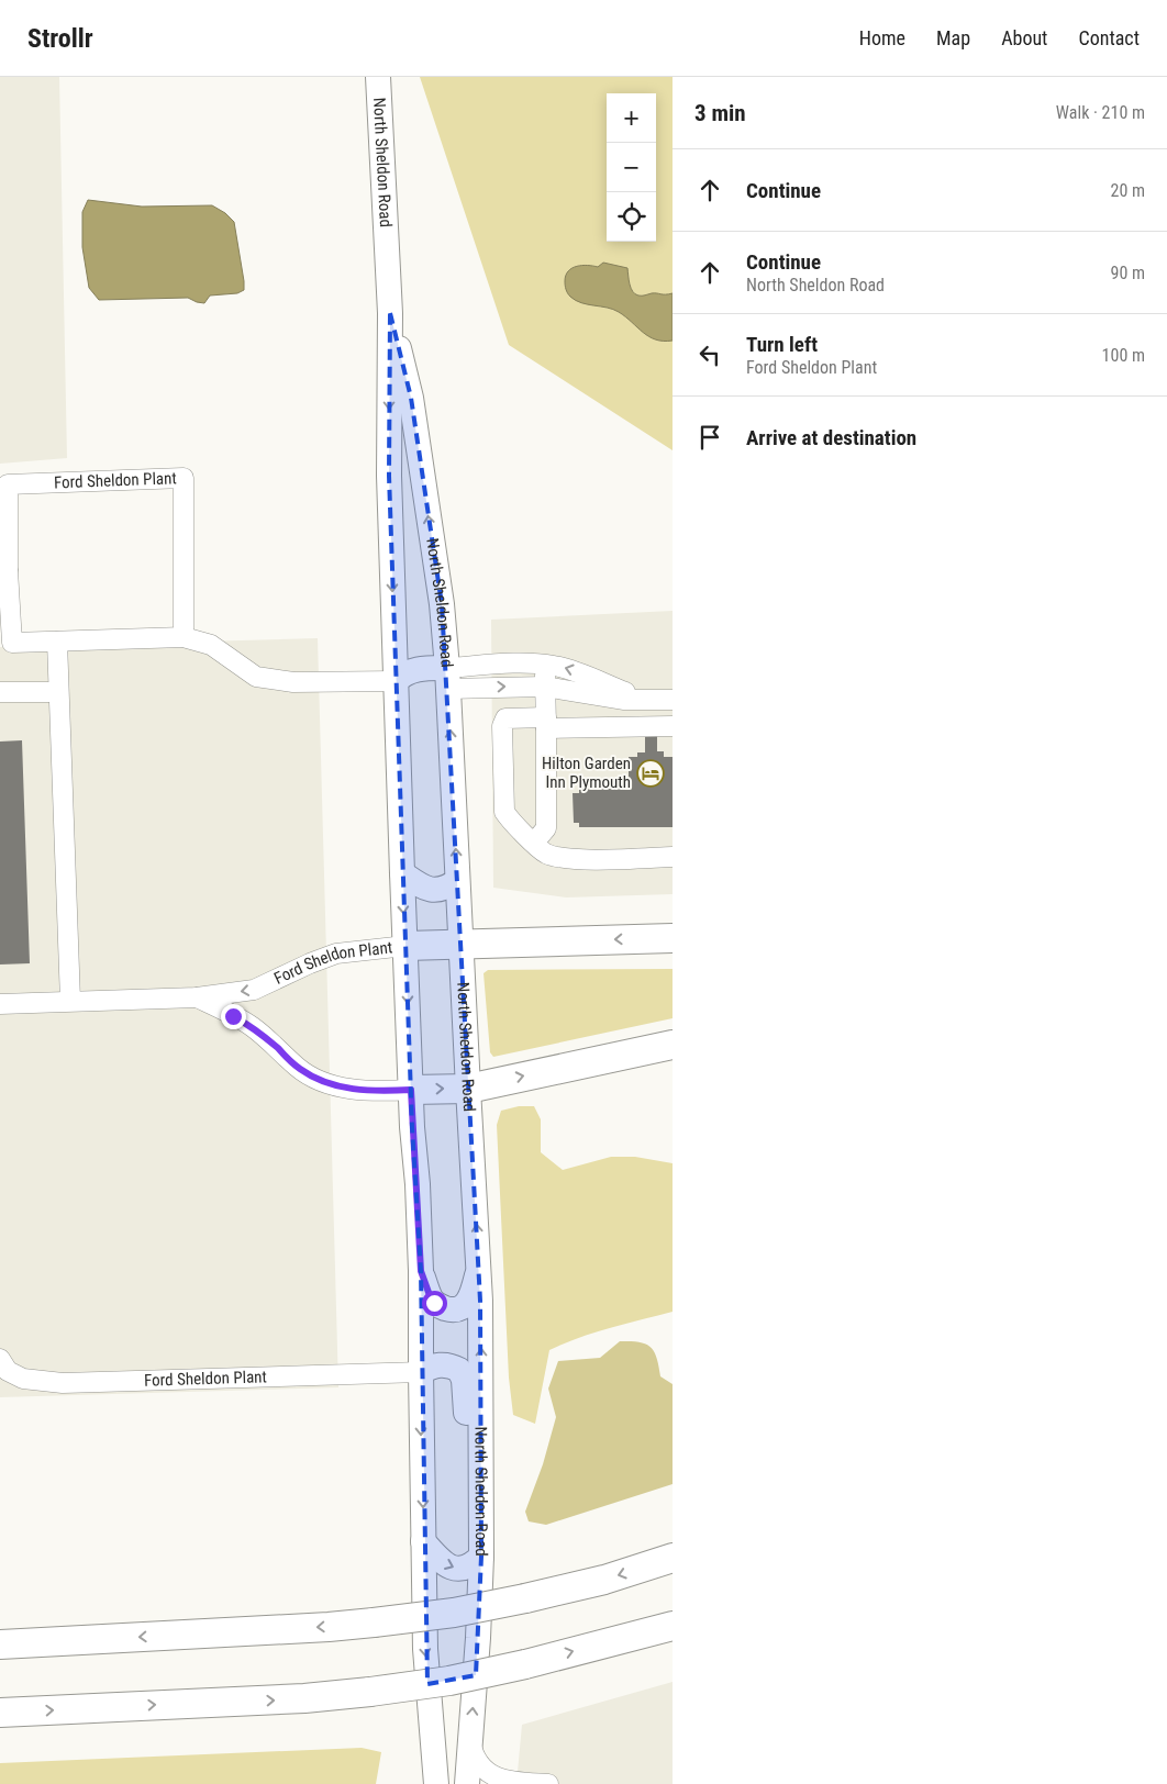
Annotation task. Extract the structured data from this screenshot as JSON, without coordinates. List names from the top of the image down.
{
  "streets": {
    "main road": ["North Sheldon Road"],
    "street": ["Ford Sheldon Plant"]
  },
  "crossings": [
    ["North Sheldon Road", "Ford Sheldon Plant"]
  ],
  "places": {
    "hotel": ["Hilton Garden Inn Plymouth"]
  },
  "page": {
    "header": "Strollr",
    "nav": [
      "Home",
      "Map",
      "About",
      "Contact"
    ],
    "heading": ["3 min", "Walk · 210 m"],
    "map_buttons": ["+", "−"],
    "list": [
      ["Continue", "20 m"],
      ["Continue", "North Sheldon Road", "90 m"],
      ["Turn left", "Ford Sheldon Plant", "100 m"],
      "Arrive at destination"
    ]
  }
}
